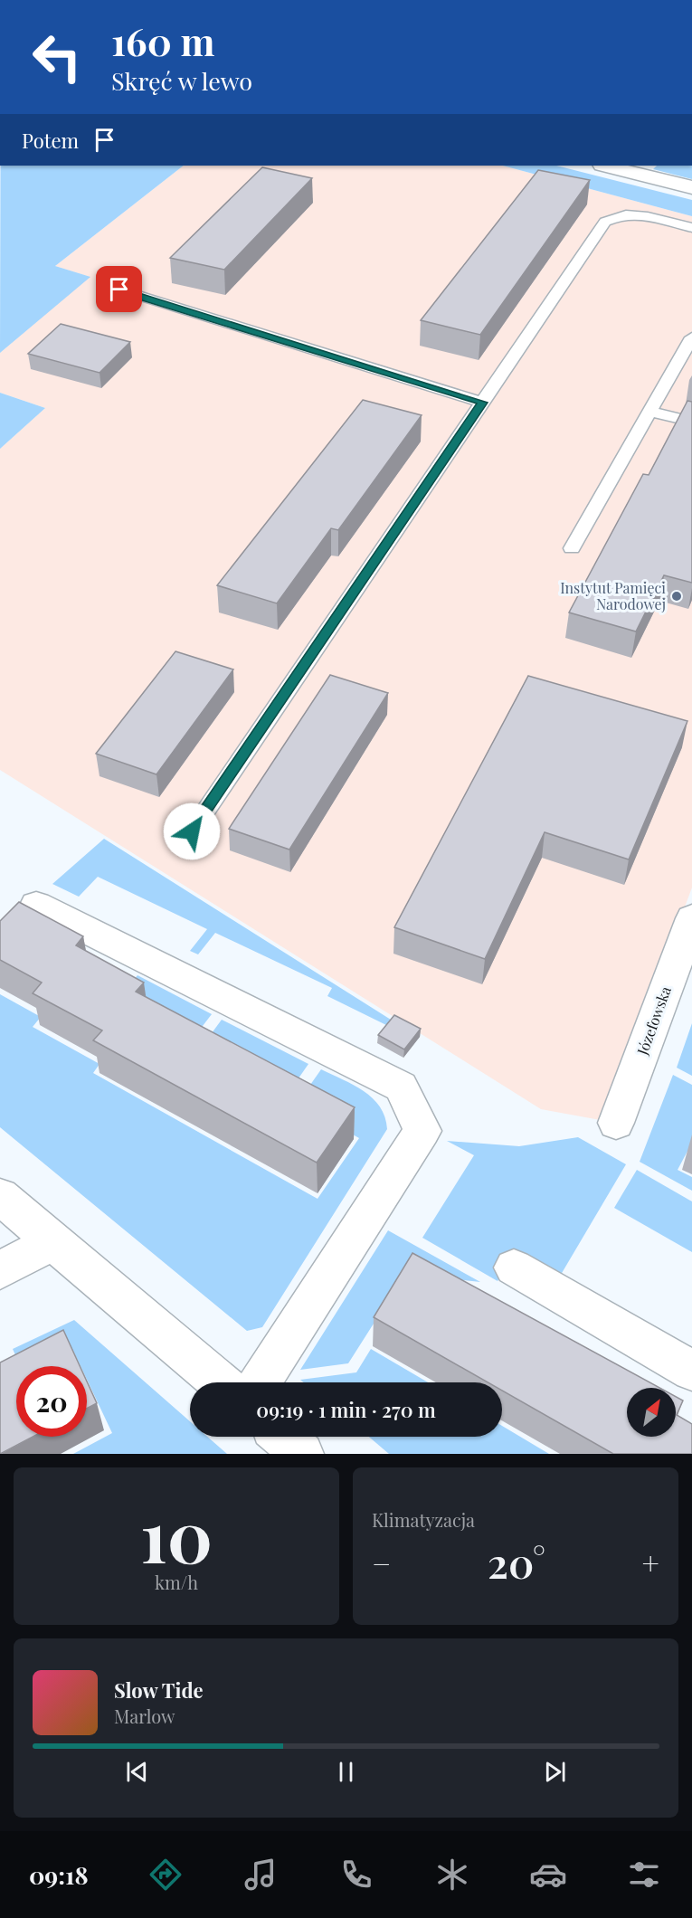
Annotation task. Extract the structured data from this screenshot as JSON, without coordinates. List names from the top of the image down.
{
  "streets": {
    "street": ["Józefowska"]
  },
  "places": ["Instytut Pamięci Narodowej"],
  "north": "top right",
  "page": {
    "turn": ["160 m", "Skręć w lewo"],
    "then": "Potem",
    "limit": "20",
    "trip": "09:19 · 1 min · 270 m",
    "tile": [
      ["10", "km/h"],
      "Klimatyzacja"
    ],
    "heat": ["−", "20°", "+"],
    "song": ["Slow Tide", "Marlow"],
    "tabs": "09:18"
  }
}
